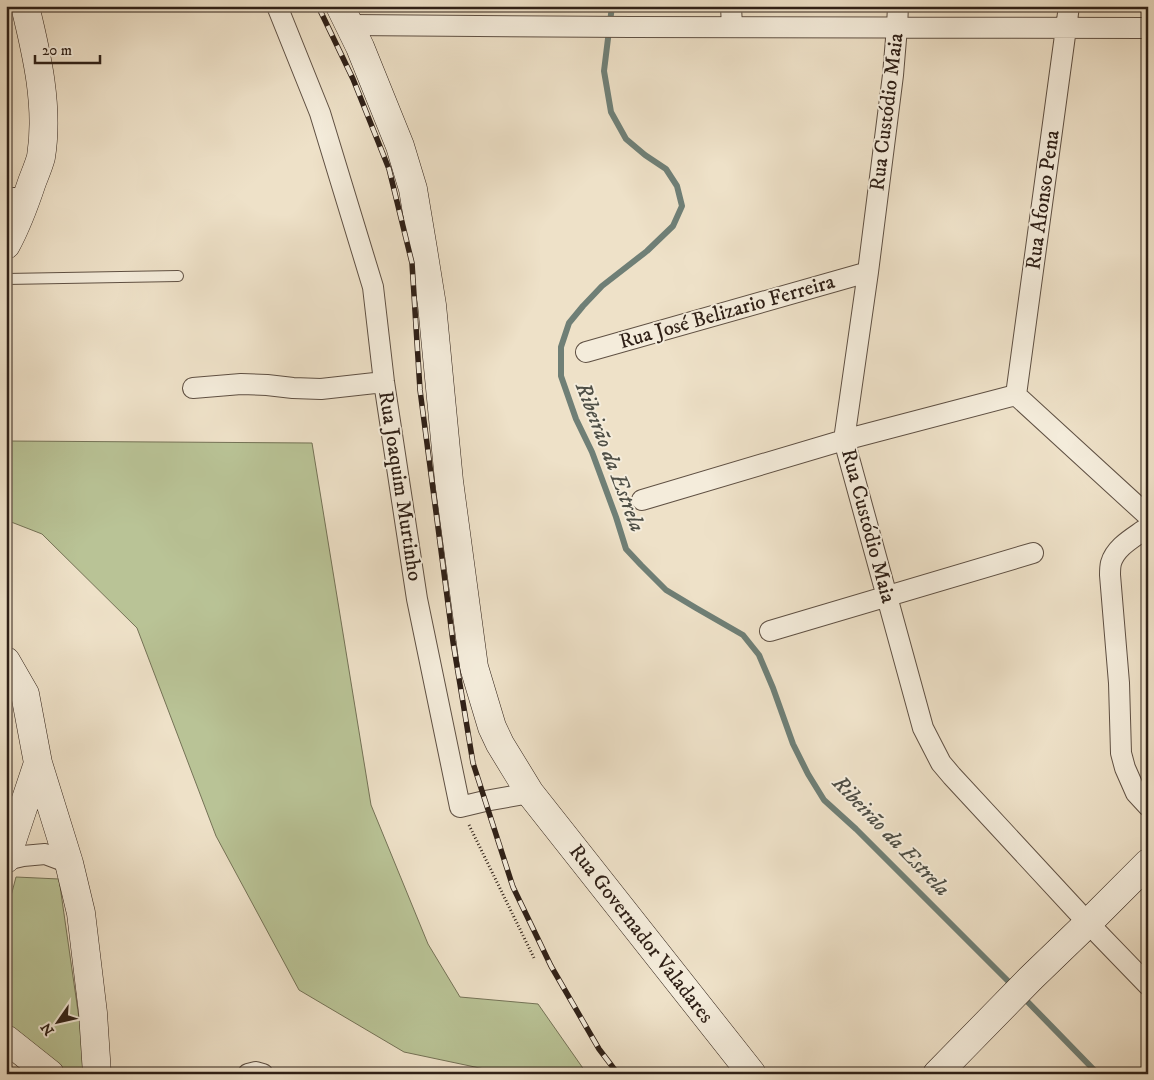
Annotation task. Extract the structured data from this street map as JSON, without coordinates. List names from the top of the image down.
{
  "streets": {
    "street": [
      "Rua Custódio Maia",
      "Rua Afonso Pena",
      "Rua José Belizario Ferreira",
      "Rua Joaquim Murtinho",
      "Rua Governador Valadares"
    ]
  },
  "crossings": [
    ["Rua Custódio Maia", "Rua José Belizario Ferreira"]
  ],
  "water": ["Ribeirão da Estrela"],
  "scale_bar": "20 m",
  "north": "bottom left"
}
